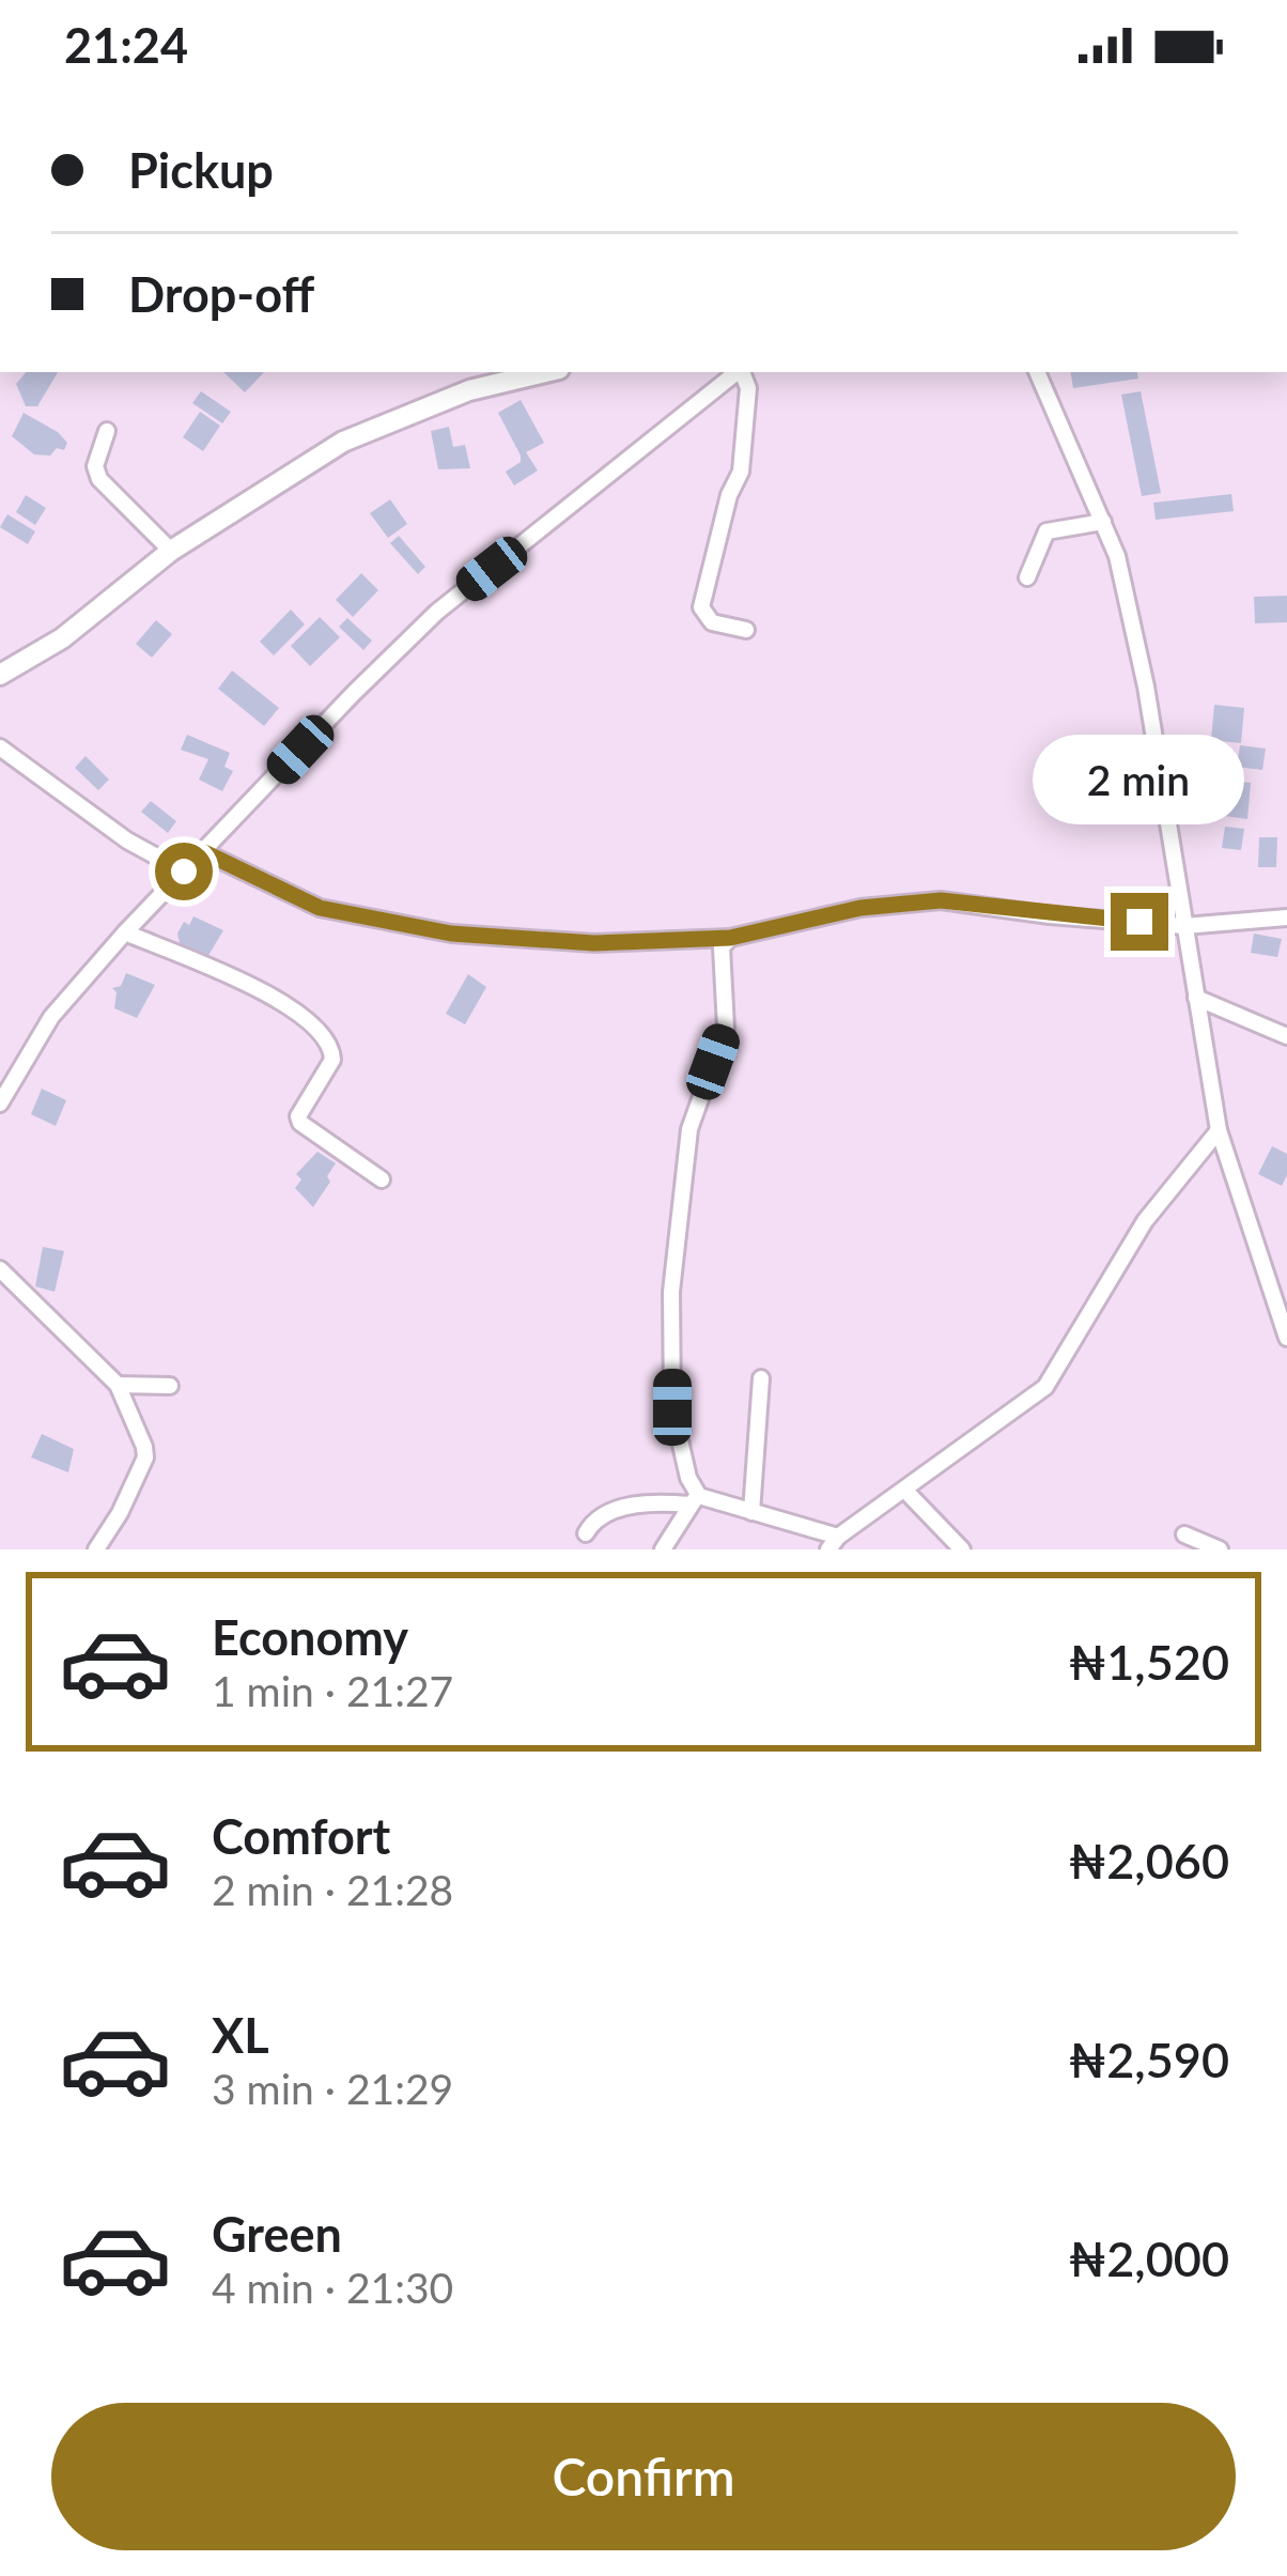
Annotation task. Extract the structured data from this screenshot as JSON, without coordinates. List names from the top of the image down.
{
  "page": {
    "status": "21:24",
    "banner": ["Pickup", "Drop-off"],
    "bubble": "2 min",
    "list": [
      {
        "name": "Economy",
        "note": "1 min · 21:27",
        "value": "₦1,520"
      },
      {
        "name": "Comfort",
        "note": "2 min · 21:28",
        "value": "₦2,060"
      },
      {
        "name": "XL",
        "note": "3 min · 21:29",
        "value": "₦2,590"
      },
      {
        "name": "Green",
        "note": "4 min · 21:30",
        "value": "₦2,000"
      }
    ],
    "buttons": "Confirm"
  }
}
